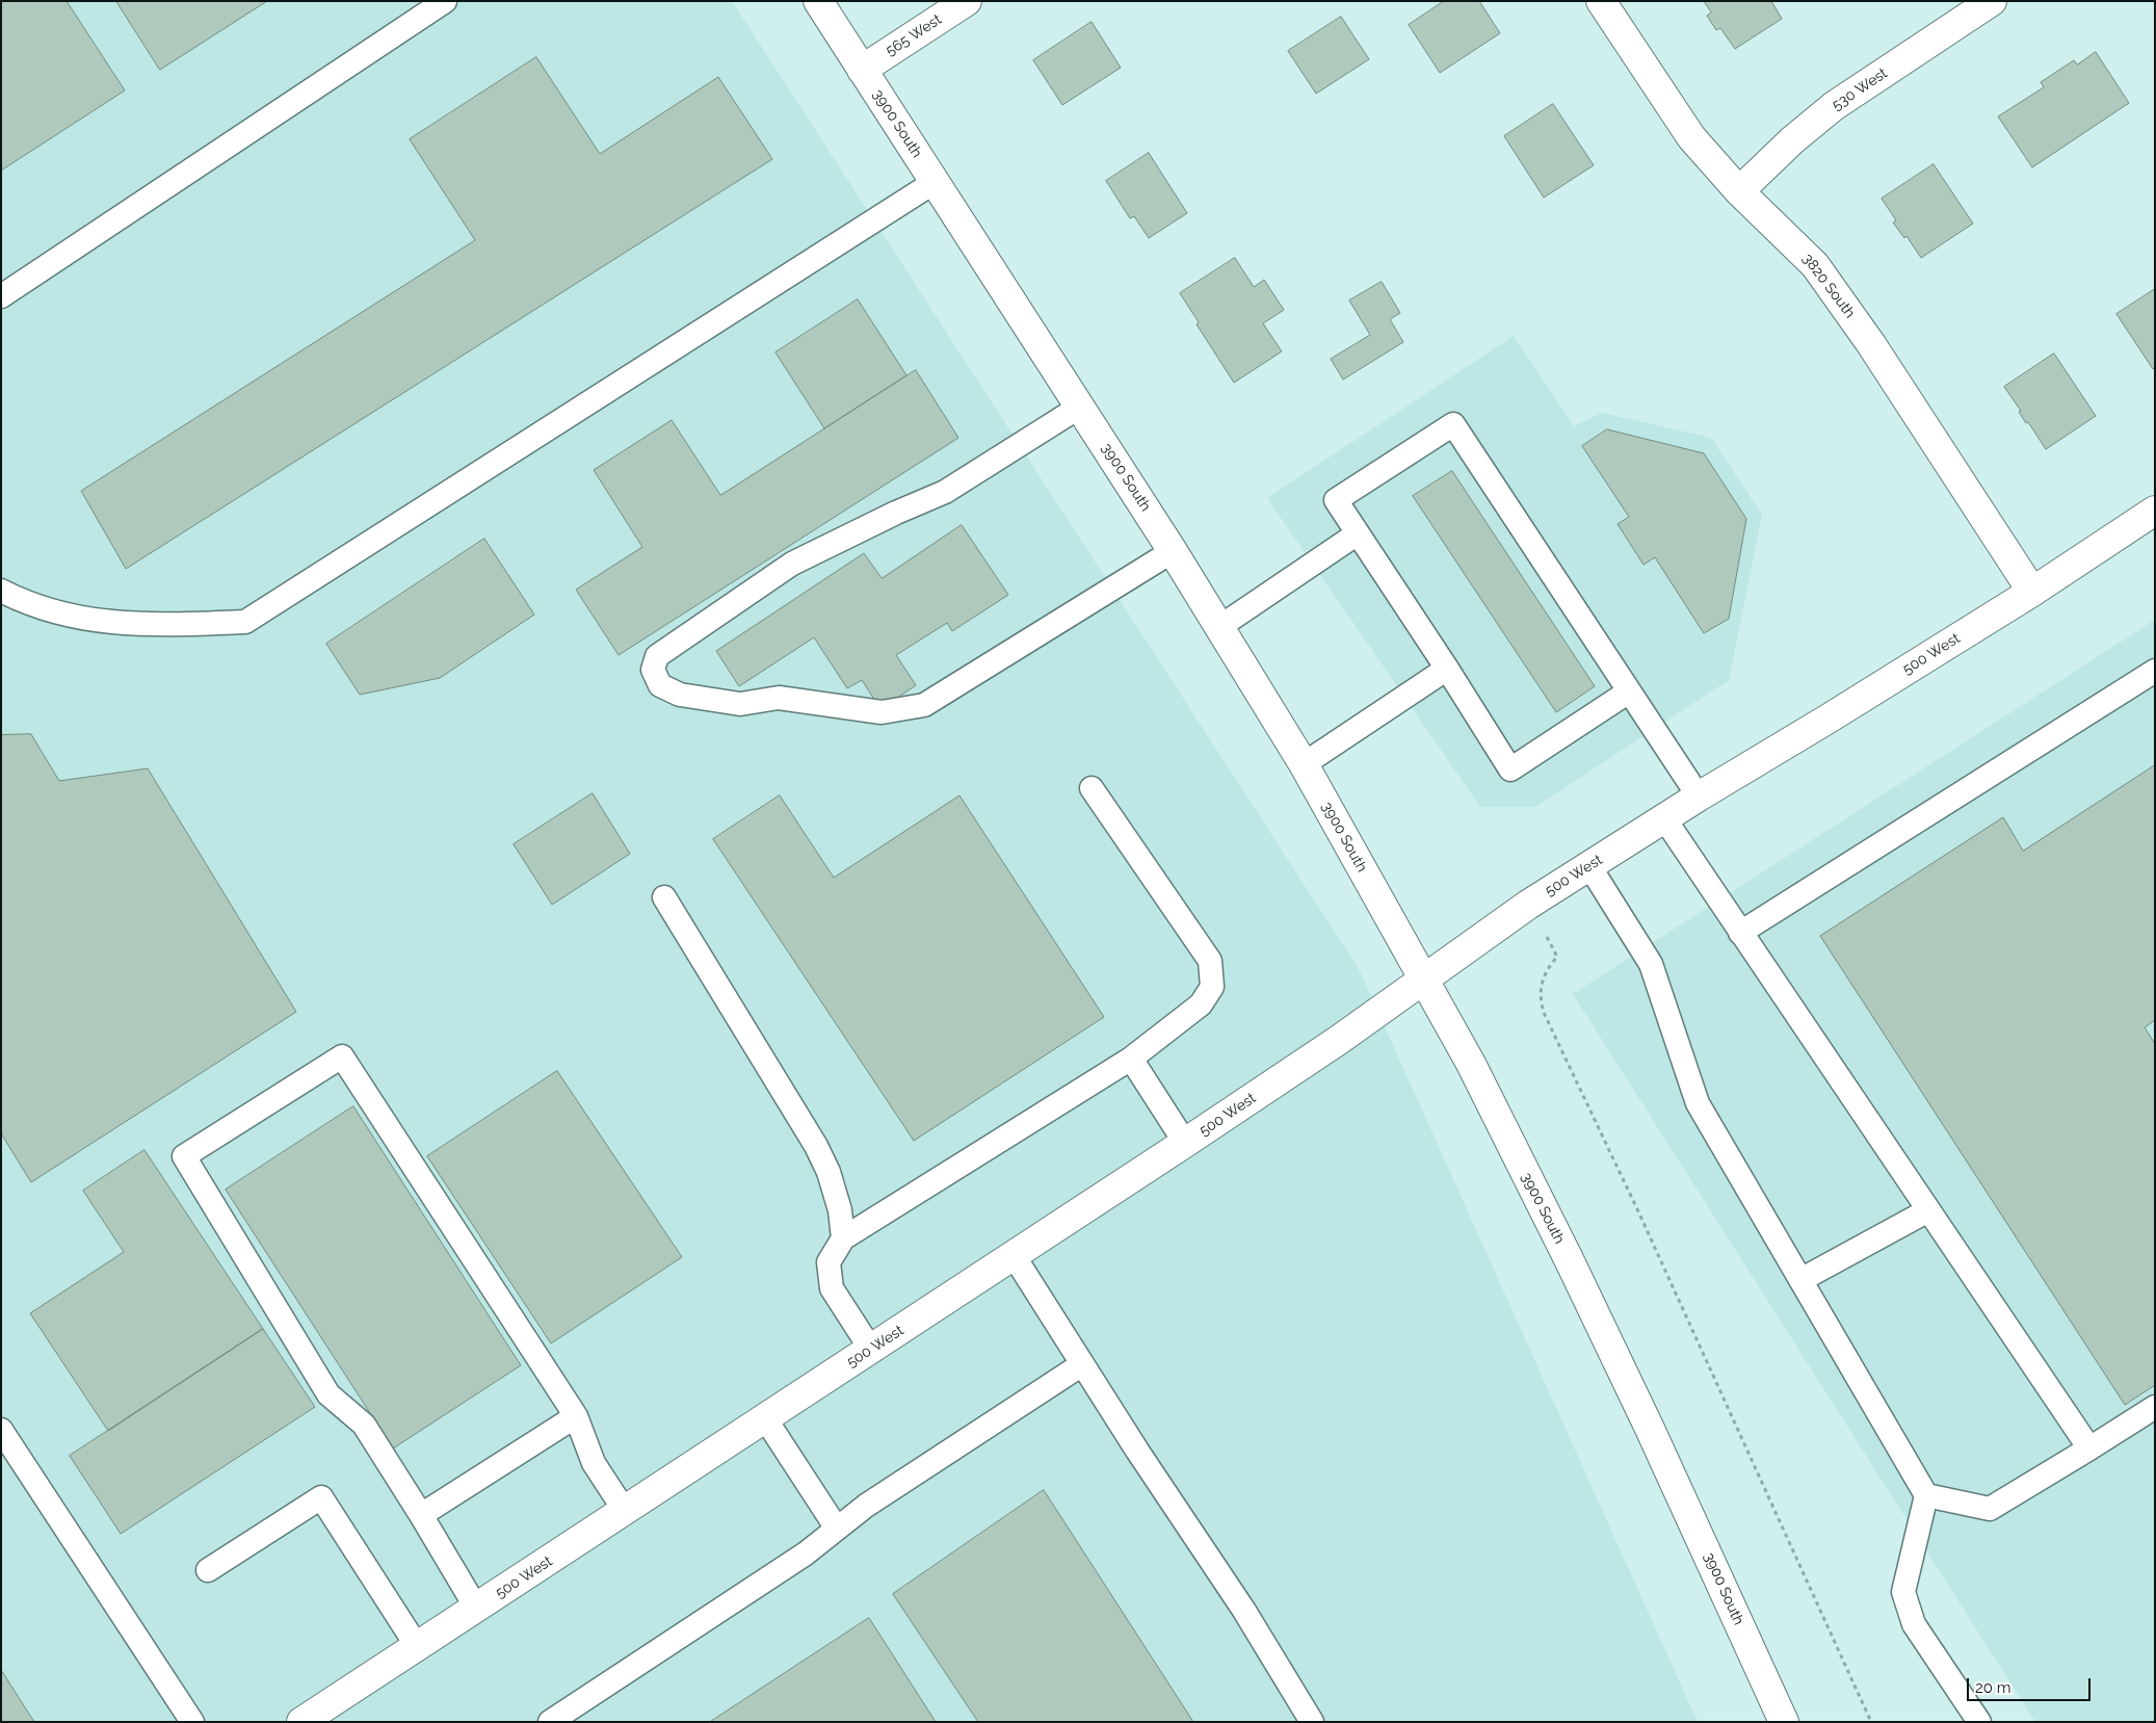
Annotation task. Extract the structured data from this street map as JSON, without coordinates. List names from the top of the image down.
{
  "streets": {
    "main road": [
      "565 West",
      "530 West",
      "3900 South",
      "3820 South",
      "500 West"
    ]
  },
  "crossings": [
    ["565 West", "3900 South"],
    ["530 West", "3820 South"],
    ["3900 South", "500 West"],
    ["3820 South", "500 West"]
  ],
  "scale_bar": "20 m"
}
